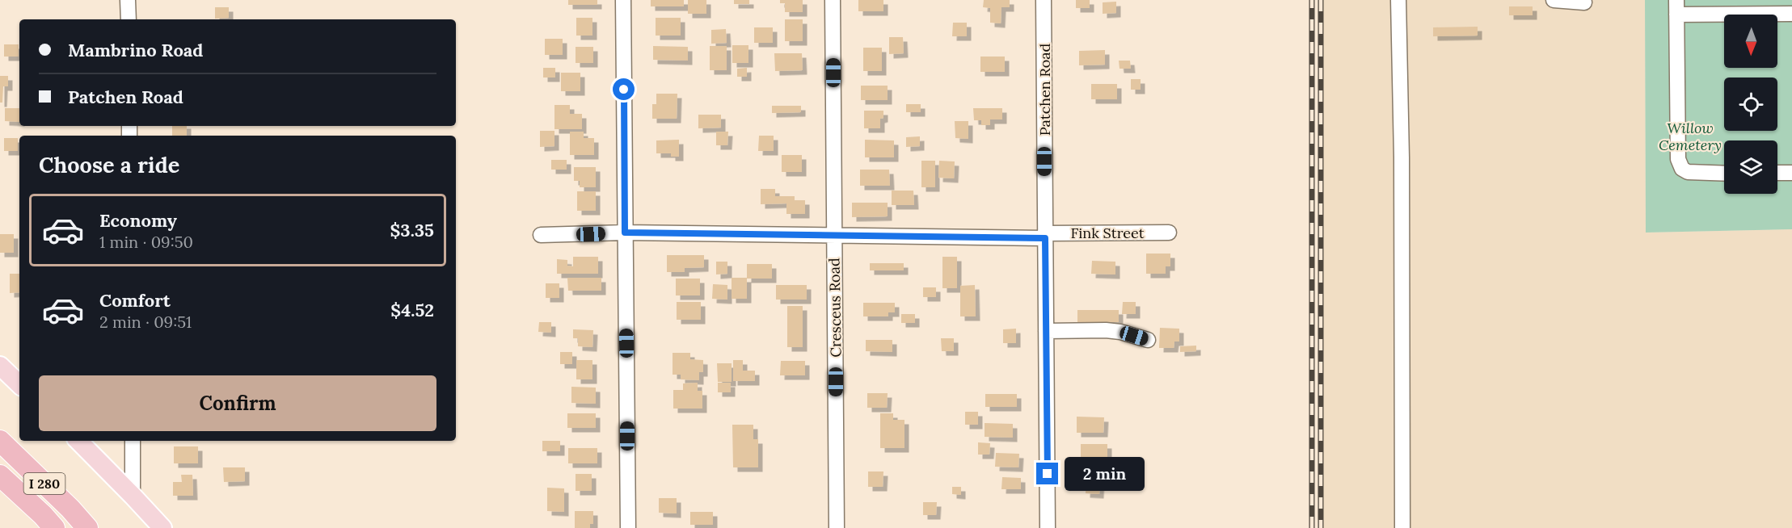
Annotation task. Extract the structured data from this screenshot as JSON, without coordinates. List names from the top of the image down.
{
  "streets": {
    "highway": ["I 280"],
    "street": ["Patchen Road", "Fink Street", "Cresceus Road"]
  },
  "crossings": [
    ["Patchen Road", "Fink Street"],
    ["Fink Street", "Cresceus Road"]
  ],
  "parks": ["Willow Cemetery"],
  "north": "bottom",
  "page": {
    "banner": ["Mambrino Road", "Patchen Road"],
    "heading": "Choose a ride",
    "list": [
      {
        "name": "Economy",
        "note": "1 min · 09:50",
        "value": "$3.35"
      },
      {
        "name": "Comfort",
        "note": "2 min · 09:51",
        "value": "$4.52"
      }
    ],
    "buttons": "Confirm",
    "bubble": "2 min"
  }
}
